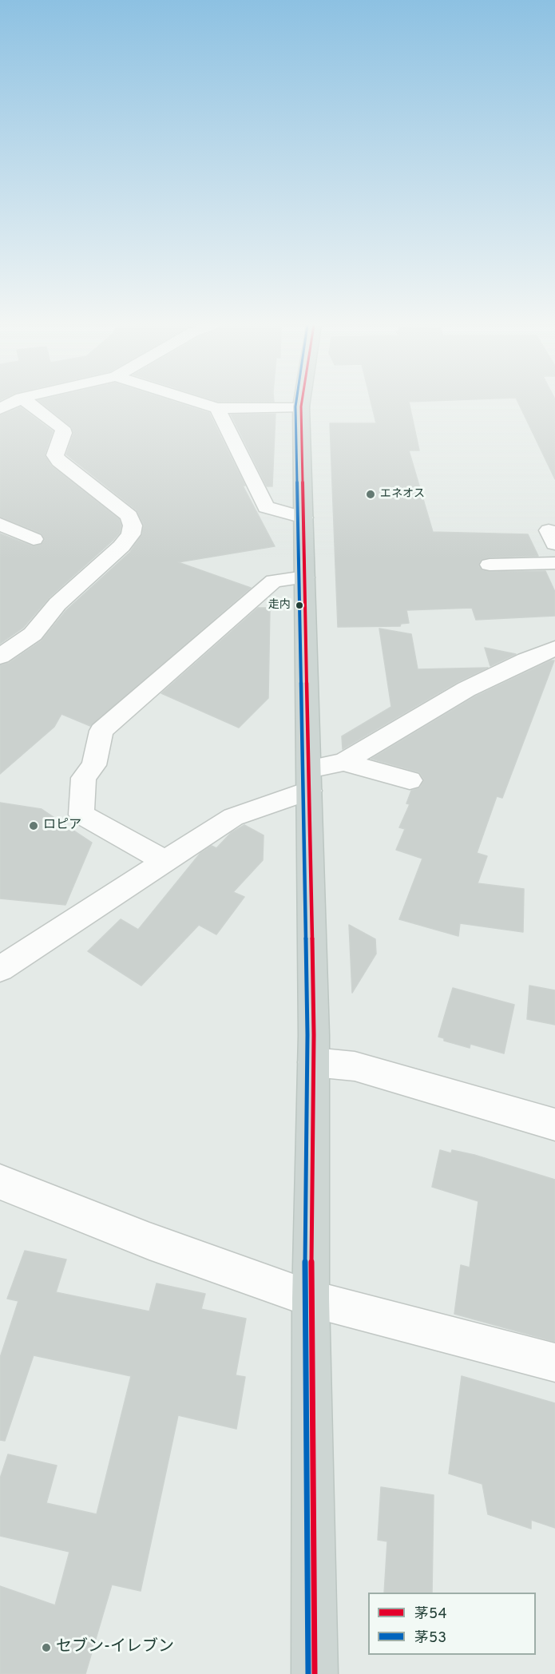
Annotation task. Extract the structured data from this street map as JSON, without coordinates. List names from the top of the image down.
{
  "places": [
    "エネオス",
    "走内",
    "ロピア",
    "セブン-イレブン"
  ],
  "lines": ["transit line 茅54", "transit line 茅53"],
  "legend": ["茅54", "茅53"]
}
